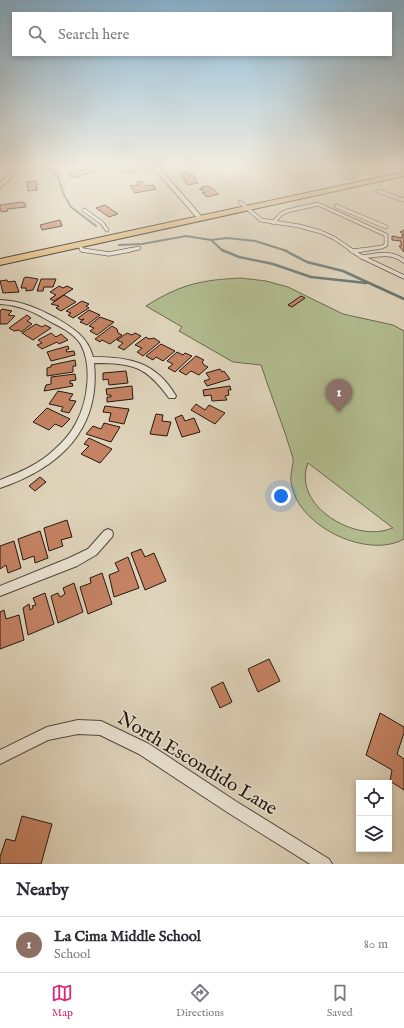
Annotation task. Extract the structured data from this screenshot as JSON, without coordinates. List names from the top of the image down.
{
  "streets": {
    "street": ["North Escondido Lane"]
  },
  "page": {
    "search": "Search here",
    "pins": "1",
    "heading": "Nearby",
    "list": [
      {
        "mark": "1",
        "name": "La Cima Middle School",
        "note": "School",
        "value": "80 m"
      }
    ],
    "nav": ["Map", "Directions", "Saved"]
  }
}
